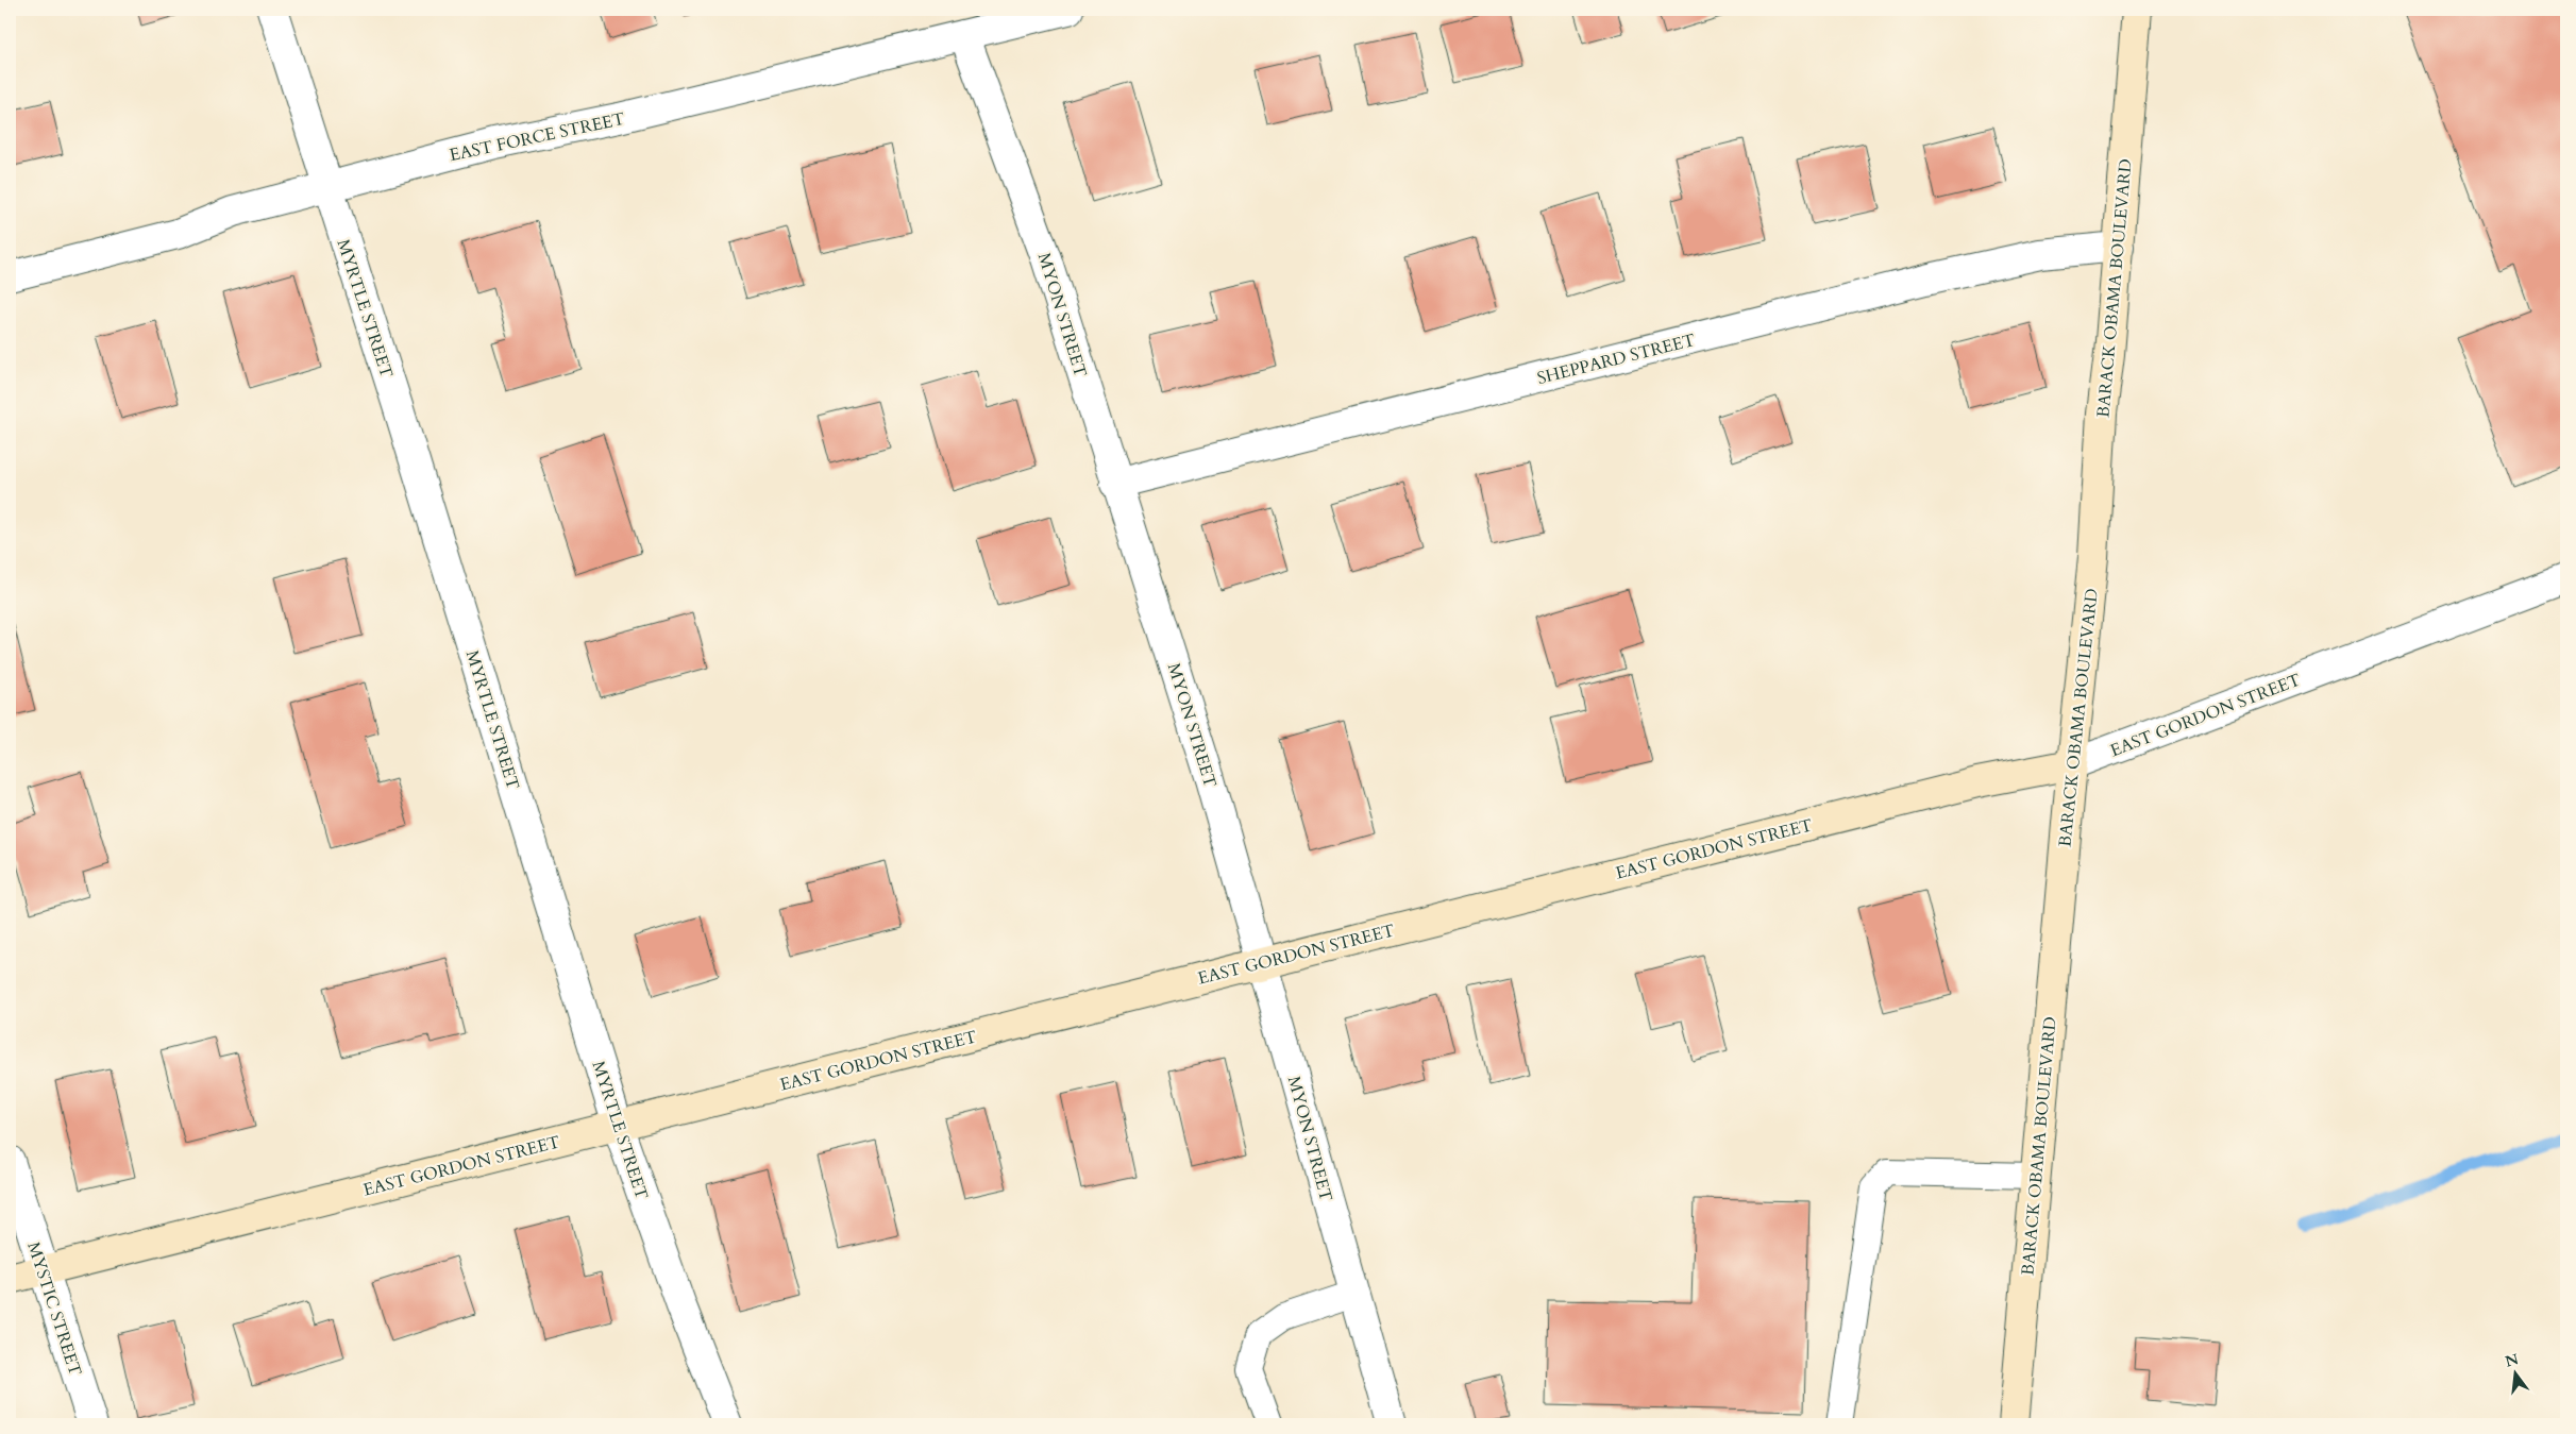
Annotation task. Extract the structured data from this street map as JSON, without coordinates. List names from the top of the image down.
{
  "streets": {
    "street": [
      "EAST FORCE STREET",
      "BARACK OBAMA BOULEVARD",
      "MYRTLE STREET",
      "MYON STREET",
      "SHEPPARD STREET",
      "EAST GORDON STREET",
      "MYSTIC STREET"
    ]
  },
  "crossings": [
    ["EAST FORCE STREET", "MYRTLE STREET"],
    ["EAST FORCE STREET", "MYON STREET"],
    ["BARACK OBAMA BOULEVARD", "SHEPPARD STREET"],
    ["BARACK OBAMA BOULEVARD", "EAST GORDON STREET"],
    ["MYRTLE STREET", "EAST GORDON STREET"],
    ["MYON STREET", "SHEPPARD STREET"],
    ["MYON STREET", "EAST GORDON STREET"],
    ["EAST GORDON STREET", "MYSTIC STREET"]
  ],
  "north": "top"
}
